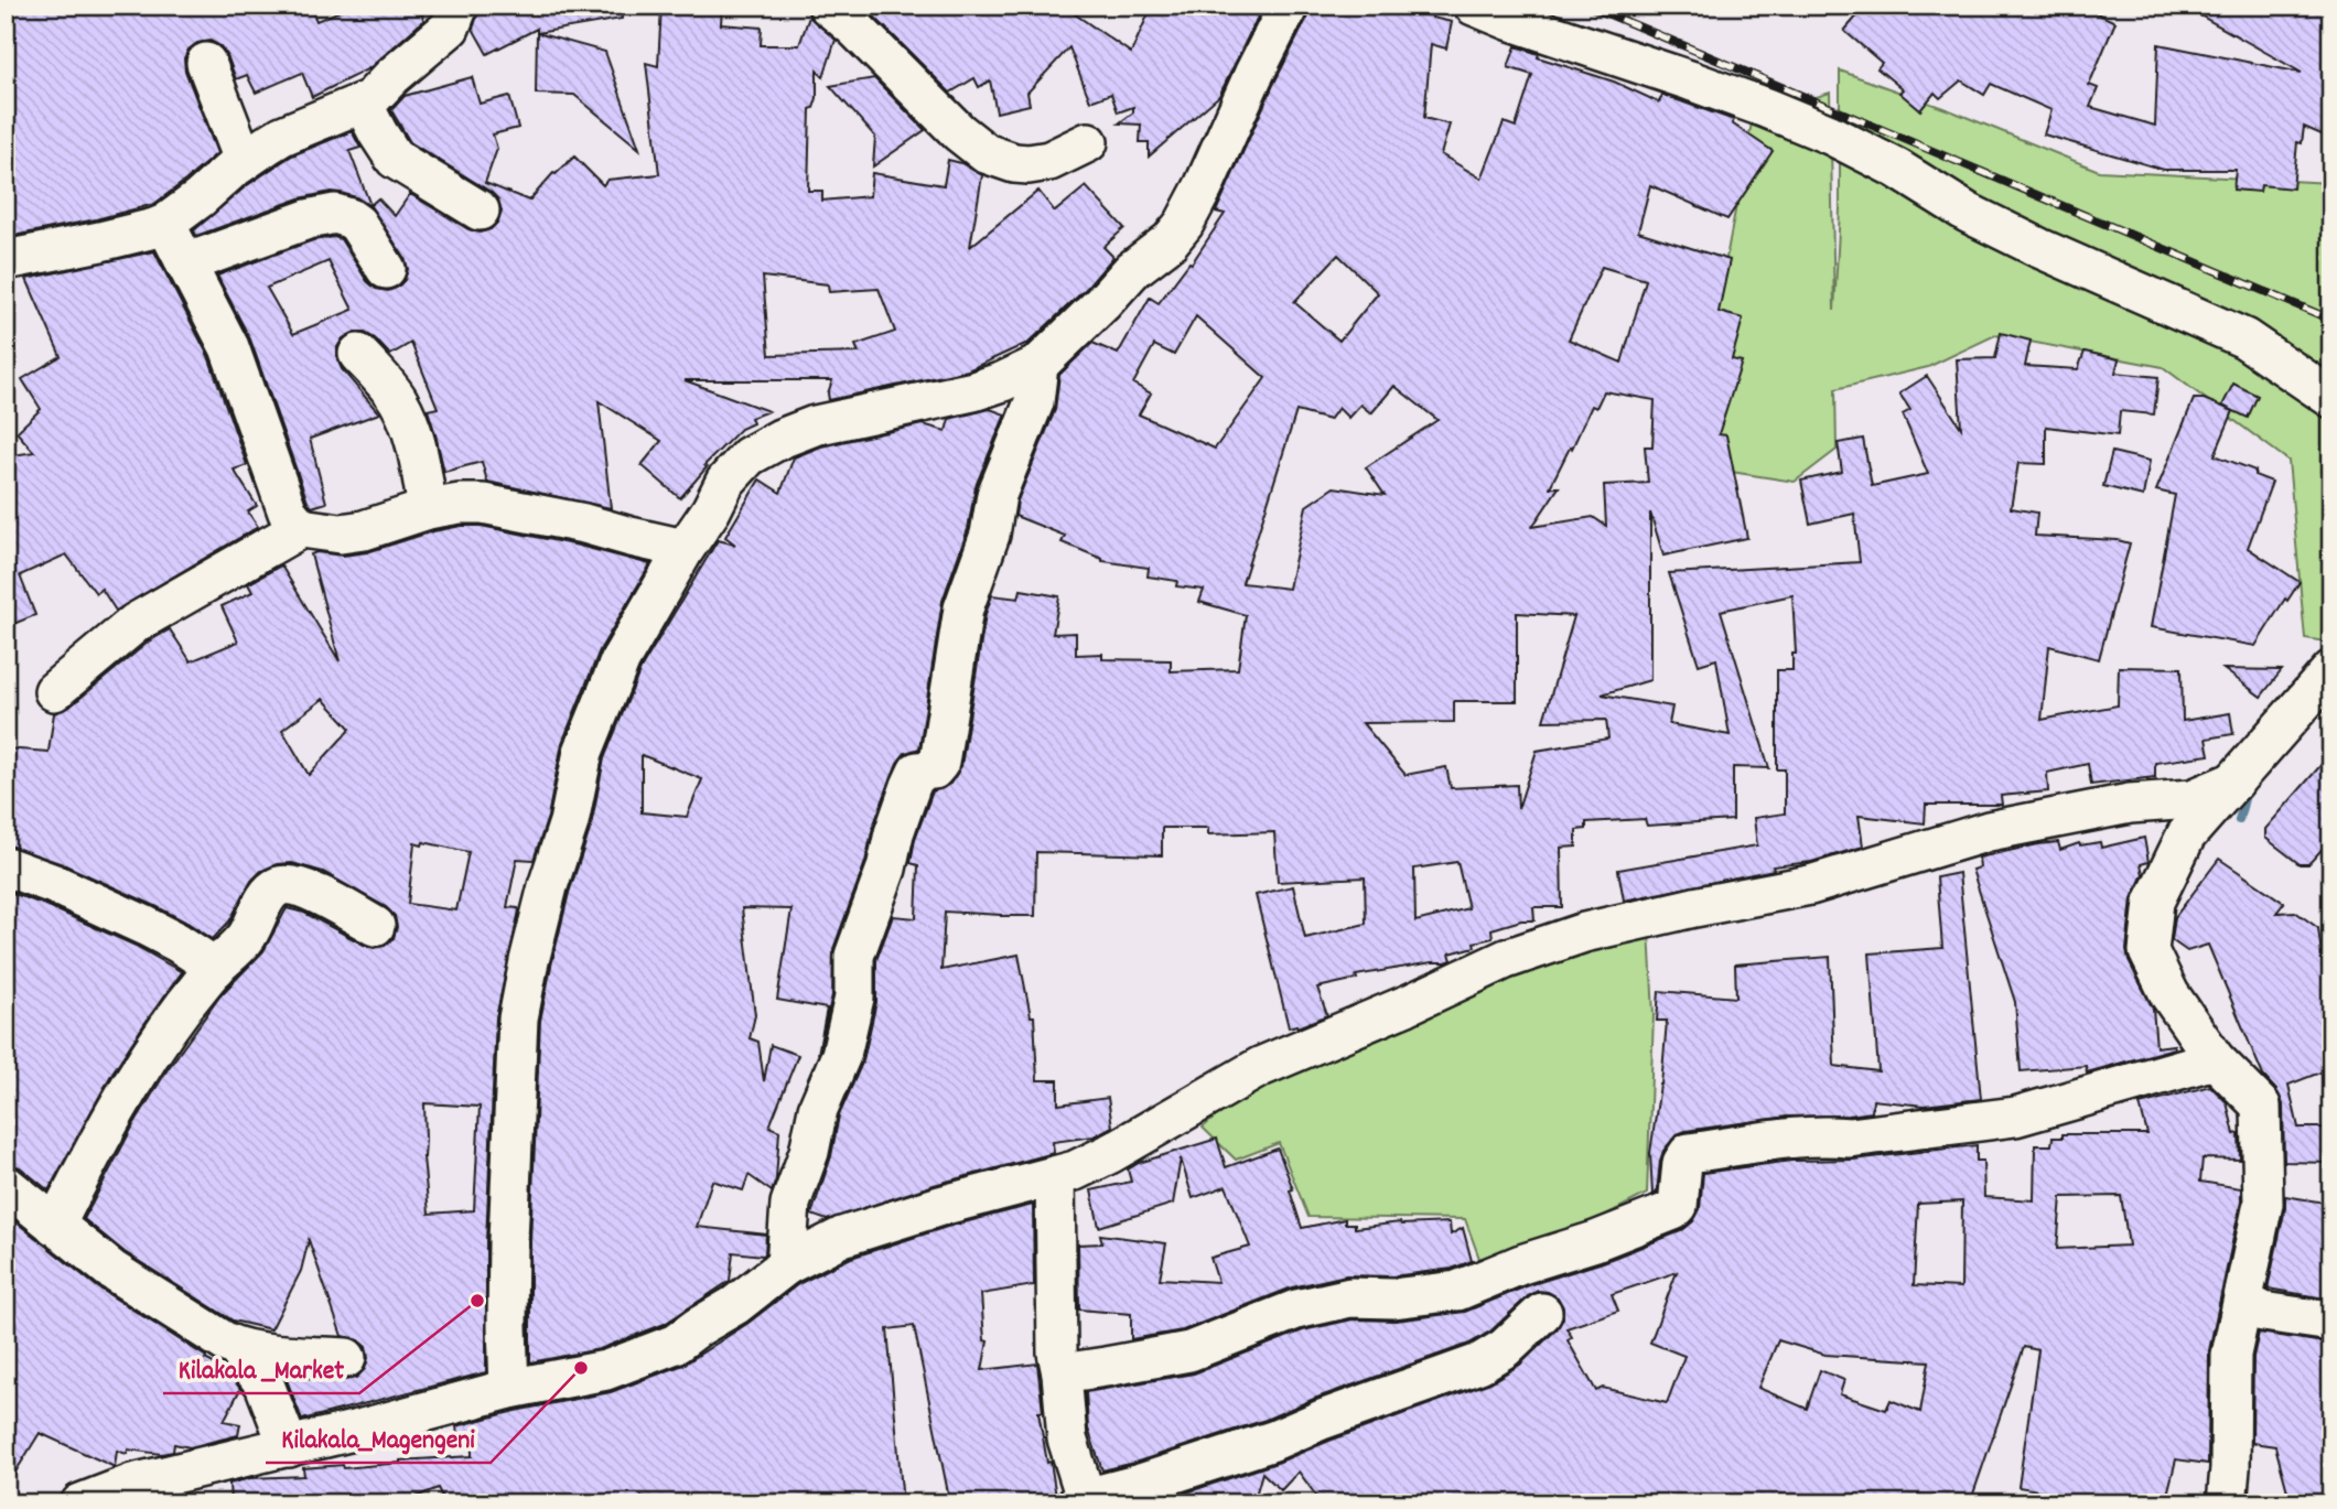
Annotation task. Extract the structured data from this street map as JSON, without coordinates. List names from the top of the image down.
{
  "places": ["Kilakala _Market", "Kilakala_Magengeni"]
}
